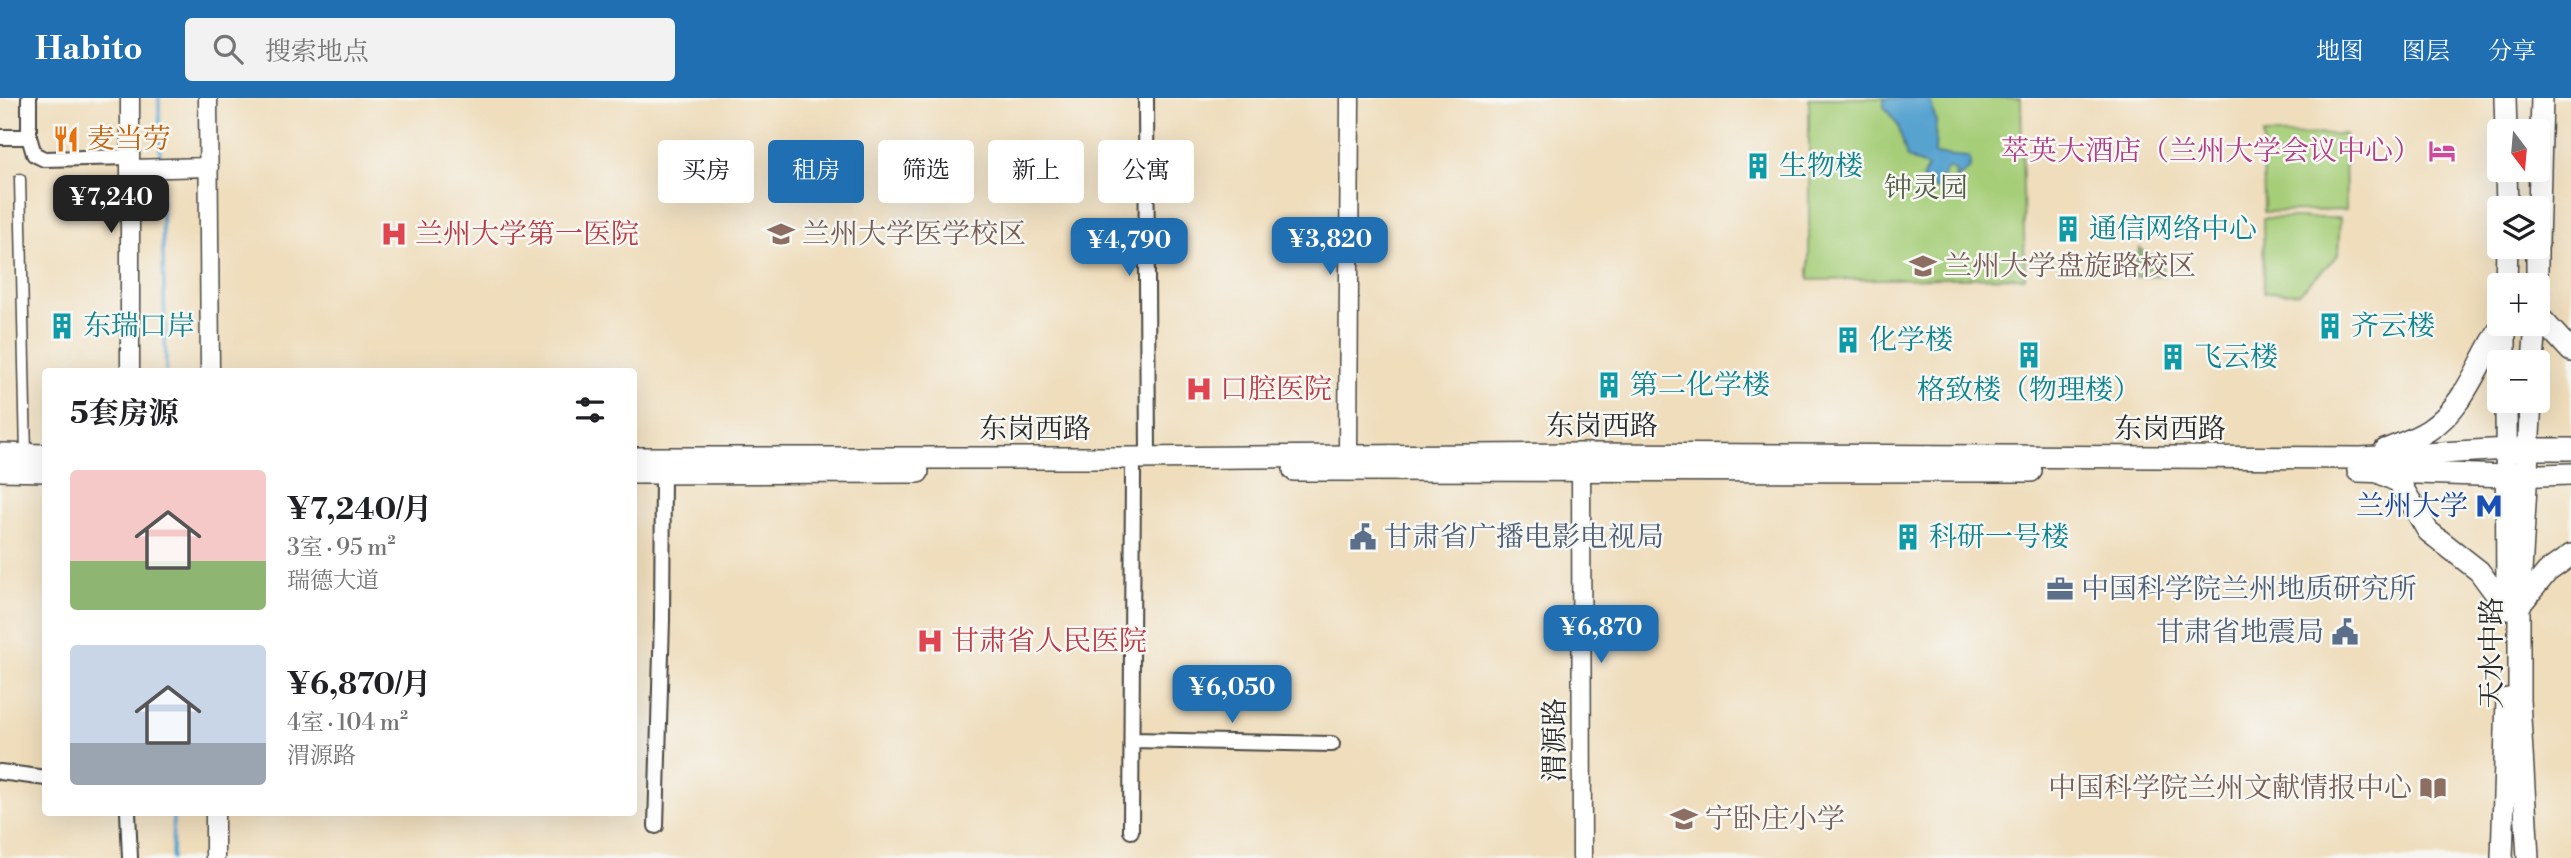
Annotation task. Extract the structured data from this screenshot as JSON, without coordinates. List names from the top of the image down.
{
  "streets": {
    "main road": ["东岗西路", "天水中路"],
    "street": ["渭源路"]
  },
  "crossings": [
    ["东岗西路", "天水中路"],
    ["东岗西路", "渭源路"]
  ],
  "parks": ["钟灵园"],
  "places": {
    "restaurant": ["麦当劳"],
    "hotel": ["萃英大酒店（兰州大学会议中心）"],
    "building": [
      "生物楼",
      "通信网络中心",
      "东瑞口岸",
      "齐云楼",
      "化学楼",
      "格致楼（物理楼）",
      "飞云楼",
      "第二化学楼",
      "科研一号楼"
    ],
    "hospital": ["兰州大学第一医院", "口腔医院", "甘肃省人民医院"],
    "school or university": ["兰州大学医学校区", "兰州大学盘旋路校区", "宁卧庄小学"],
    "metro station": ["兰州大学"],
    "public building": ["甘肃省广播电影电视局", "甘肃省地震局"],
    "office": ["中国科学院兰州地质研究所"],
    "library": ["中国科学院兰州文献情报中心"]
  },
  "north": "bottom",
  "page": {
    "header": "Habito",
    "search": "搜索地点",
    "nav": ["地图", "图层", "分享"],
    "map_buttons": ["+", "−"],
    "chip": [
      "买房",
      "租房",
      "筛选",
      "新上",
      "公寓"
    ],
    "price": [
      "¥7,240",
      "¥3,820",
      "¥4,790",
      "¥6,870",
      "¥6,050"
    ],
    "heading": "5套房源",
    "list": [
      {
        "name": "¥7,240/月",
        "note": "3室 · 95 m² · 瑞德大道"
      },
      {
        "name": "¥6,870/月",
        "note": "4室 · 104 m² · 渭源路"
      }
    ]
  }
}
